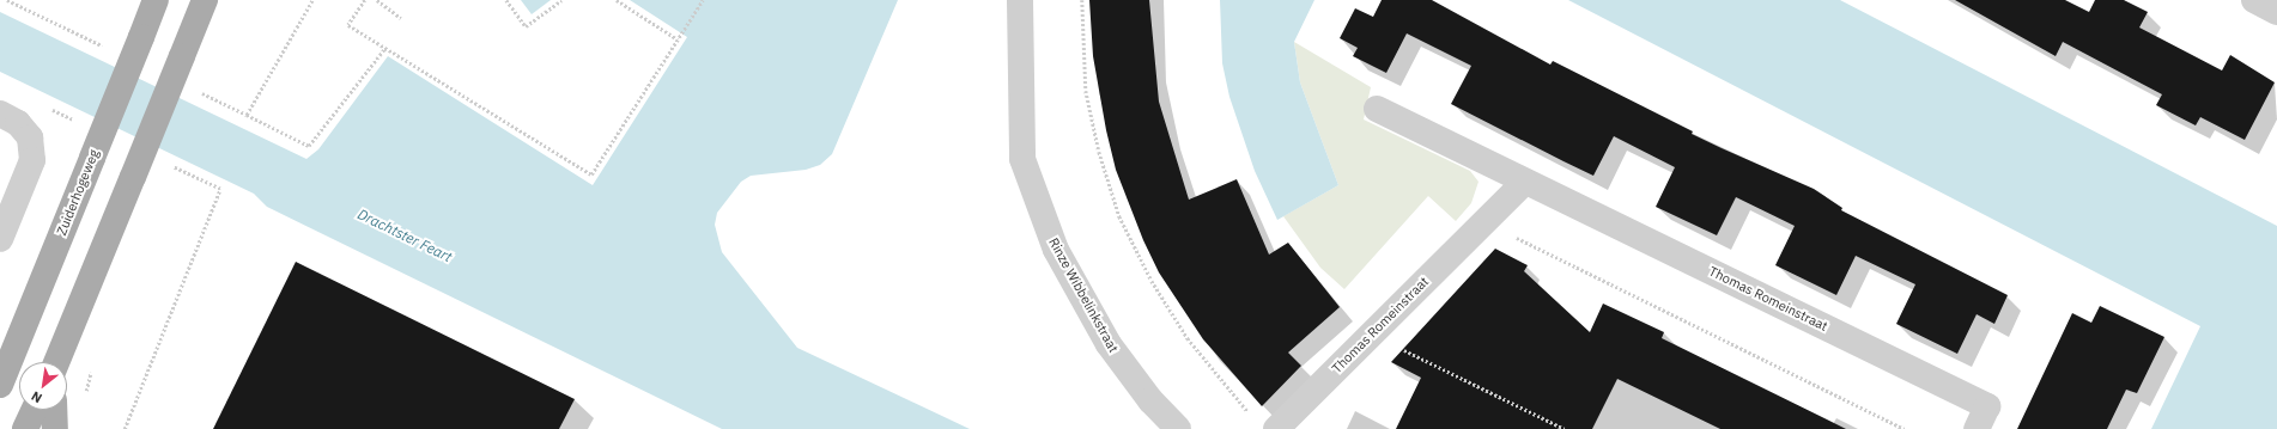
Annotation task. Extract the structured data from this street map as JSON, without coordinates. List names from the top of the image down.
{
  "streets": {
    "main road": ["Zuiderhogeweg"],
    "street": ["Rinze Wibbelinkstraat", "Thomas Romeinstraat"]
  },
  "water": ["Drachtster Feart"],
  "north": "bottom left"
}
